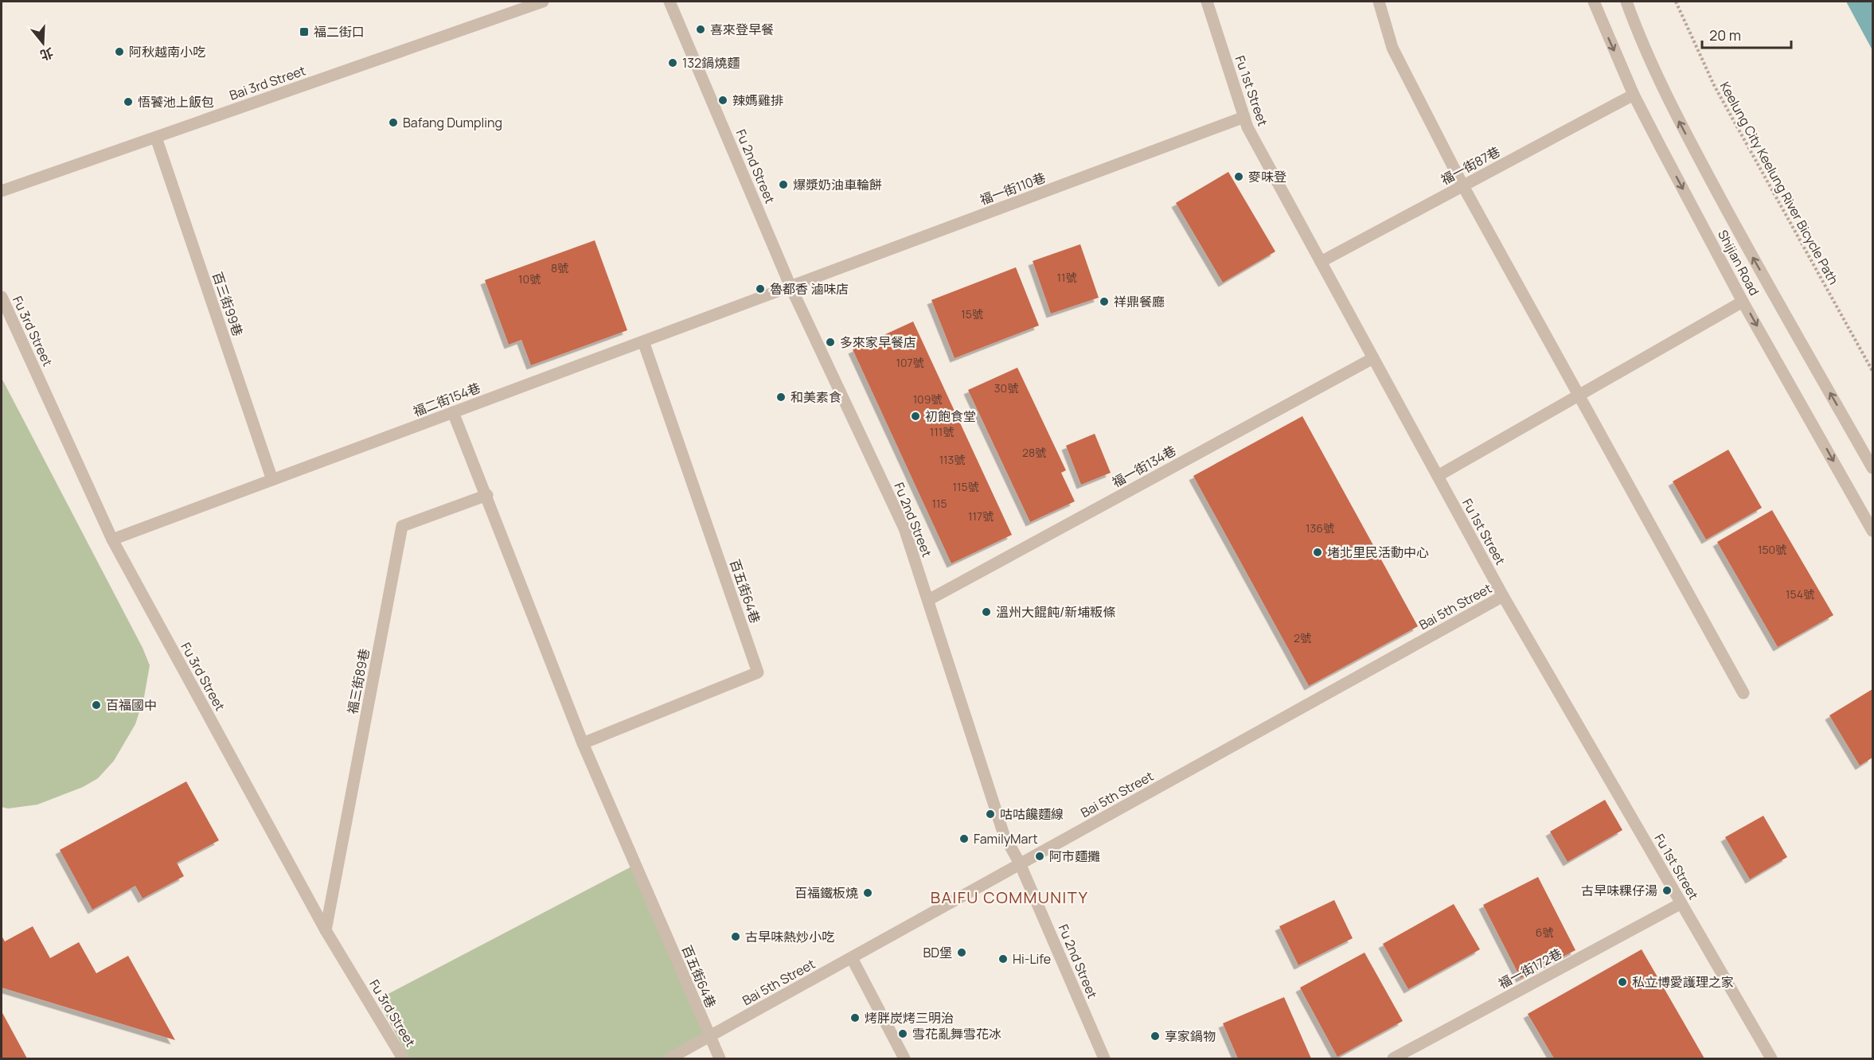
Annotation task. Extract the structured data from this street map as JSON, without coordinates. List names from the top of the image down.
{
  "streets": {
    "street": [
      "Bai 3rd Street",
      "Fu 1st Street",
      "福一街87巷",
      "Fu 2nd Street",
      "福一街110巷",
      "Shijian Road",
      "百三街99巷",
      "Fu 3rd Street",
      "福二街154巷",
      "福一街134巷",
      "百五街64巷",
      "Bai 5th Street",
      "福三街89巷",
      "福一街172巷"
    ],
    "path": ["Keelung City Keelung River Bicycle Path"]
  },
  "crossings": [
    ["Bai 3rd Street", "百三街99巷"],
    ["Fu 1st Street", "福一街87巷"],
    ["Fu 1st Street", "福一街110巷"],
    ["Fu 1st Street", "福一街134巷"],
    ["Fu 1st Street", "Bai 5th Street"],
    ["Fu 1st Street", "福一街172巷"],
    ["福一街87巷", "Shijian Road"],
    ["Fu 2nd Street", "福一街110巷"],
    ["Fu 2nd Street", "福二街154巷"],
    ["Fu 2nd Street", "福一街134巷"],
    ["Fu 2nd Street", "Bai 5th Street"],
    ["福一街110巷", "福二街154巷"],
    ["百三街99巷", "福二街154巷"],
    ["Fu 3rd Street", "福二街154巷"],
    ["Fu 3rd Street", "福三街89巷"],
    ["福二街154巷", "百五街64巷"],
    ["百五街64巷", "Bai 5th Street"],
    ["百五街64巷", "福三街89巷"]
  ],
  "districts": ["BAIFU COMMUNITY"],
  "places": {
    "other": [
      "喜來登早餐",
      "阿秋越南小吃",
      "132鍋燒麵",
      "辣媽雞排",
      "悟饕池上飯包",
      "Bafang Dumpling",
      "麥味登",
      "爆漿奶油車輪餅",
      "魯都香 滷味店",
      "祥鼎餐廳",
      "多來家早餐店",
      "和美素食",
      "初飽食堂",
      "堵北里民活動中心",
      "溫州大餛飩/新埔粄條",
      "百福國中",
      "咕咕饞麵線",
      "FamilyMart",
      "阿市麵攤",
      "古早味粿仔湯",
      "百福鐵板燒",
      "古早味熱炒小吃",
      "BD堡",
      "Hi-Life",
      "私立博愛護理之家",
      "烤胖炭烤三明治",
      "雪花亂舞雪花冰",
      "享家鍋物"
    ],
    "transit": ["福二街口"]
  },
  "house_numbers": [
    "8號",
    "11號",
    "10號",
    "15號",
    "107號",
    "30號",
    "109號",
    "111號",
    "28號",
    "113號",
    "115號",
    "115",
    "117號",
    "136號",
    "150號",
    "154號",
    "2號",
    "6號"
  ],
  "scale_bar": "20 m",
  "north": "bottom"
}
